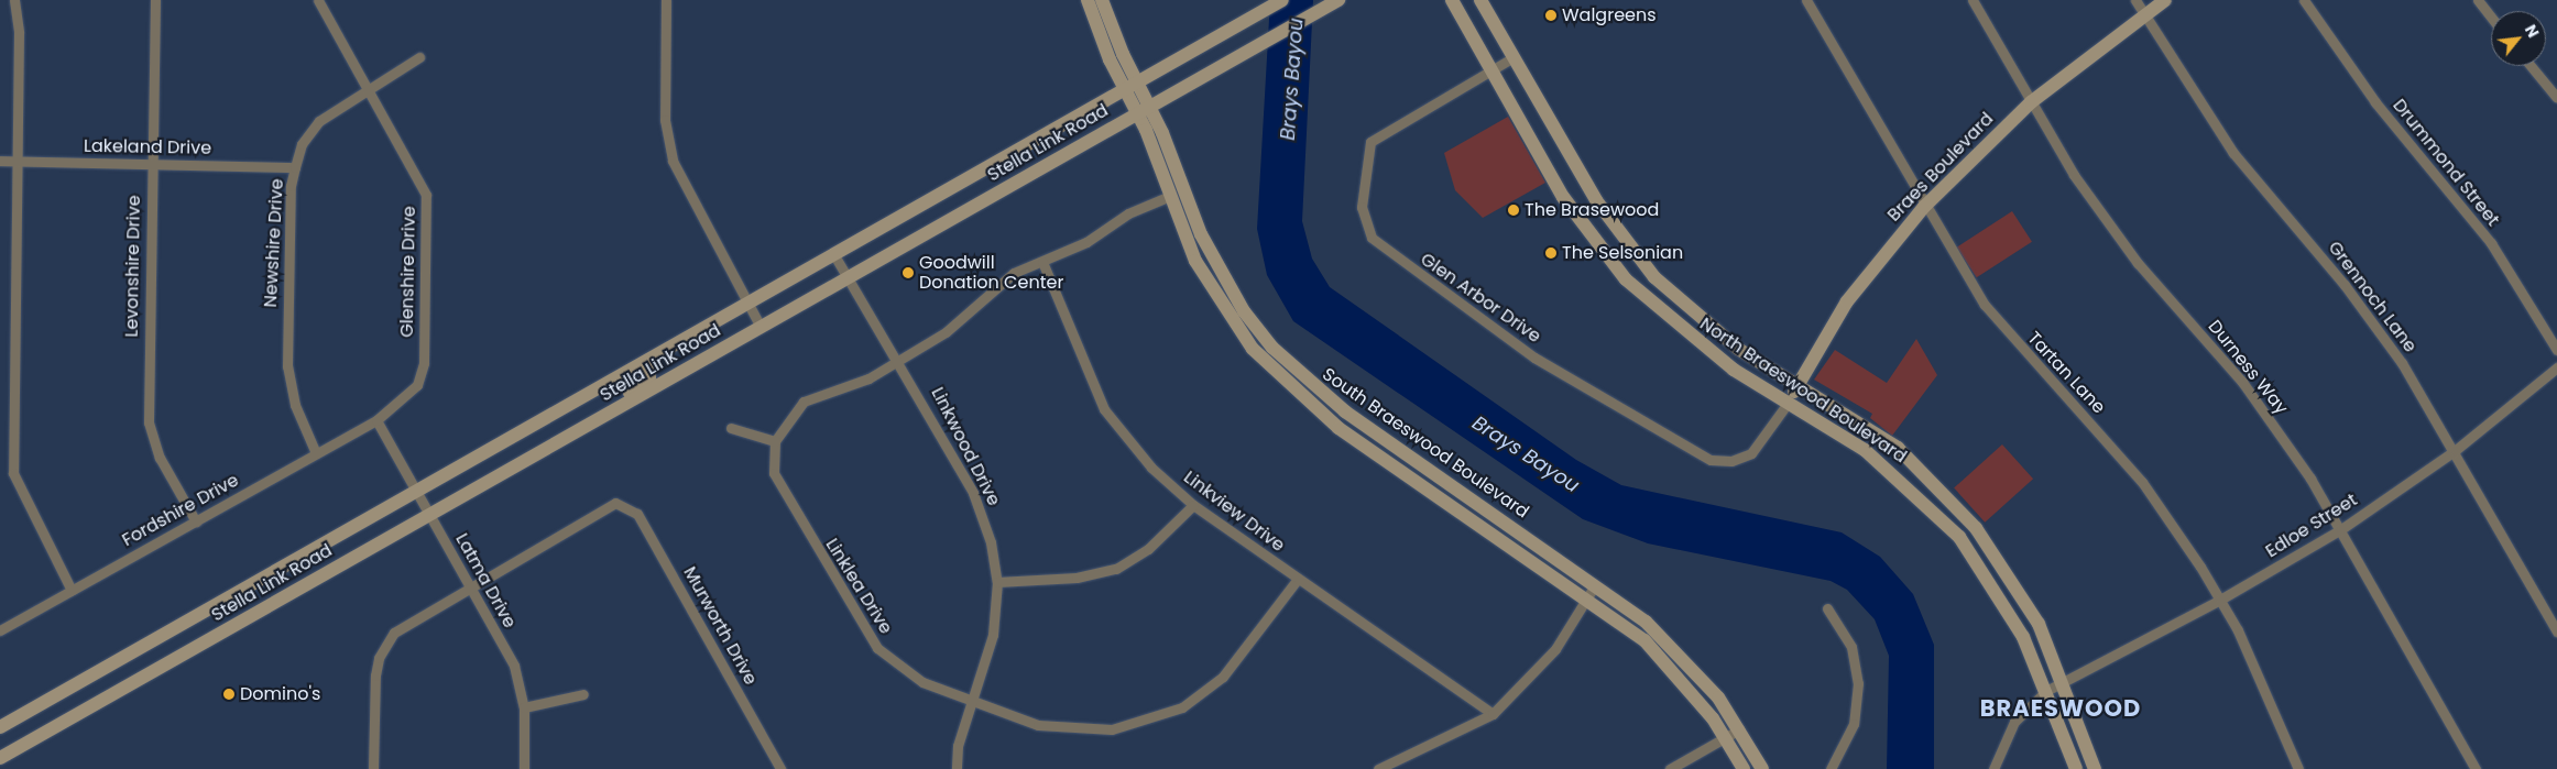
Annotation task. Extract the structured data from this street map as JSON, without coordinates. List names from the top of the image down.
{
  "streets": {
    "main road": [
      "Stella Link Road",
      "Braes Boulevard",
      "North Braeswood Boulevard",
      "South Braeswood Boulevard"
    ],
    "street": [
      "Lakeland Drive",
      "Drummond Street",
      "Newshire Drive",
      "Levonshire Drive",
      "Glenshire Drive",
      "Grennoch Lane",
      "Glen Arbor Drive",
      "Durness Way",
      "Tartan Lane",
      "Linkwood Drive",
      "Fordshire Drive",
      "Linkview Drive",
      "Edloe Street",
      "Latma Drive",
      "Linklea Drive",
      "Murworth Drive"
    ]
  },
  "crossings": [
    ["Stella Link Road", "South Braeswood Boulevard"],
    ["Stella Link Road", "Linkwood Drive"],
    ["Stella Link Road", "Latma Drive"],
    ["Lakeland Drive", "Newshire Drive"],
    ["Lakeland Drive", "Levonshire Drive"],
    ["Braes Boulevard", "Grennoch Lane"],
    ["Braes Boulevard", "Glen Arbor Drive"],
    ["Braes Boulevard", "Durness Way"],
    ["Braes Boulevard", "Tartan Lane"],
    ["Braes Boulevard", "North Braeswood Boulevard"],
    ["Newshire Drive", "Glenshire Drive"],
    ["Newshire Drive", "Fordshire Drive"],
    ["Levonshire Drive", "Fordshire Drive"],
    ["Glenshire Drive", "Fordshire Drive"],
    ["Glenshire Drive", "Latma Drive"],
    ["Grennoch Lane", "Edloe Street"],
    ["Glen Arbor Drive", "North Braeswood Boulevard"],
    ["Durness Way", "Edloe Street"],
    ["Tartan Lane", "Edloe Street"],
    ["North Braeswood Boulevard", "Edloe Street"],
    ["Linkwood Drive", "Linklea Drive"],
    ["Fordshire Drive", "Latma Drive"],
    ["Linkview Drive", "Linklea Drive"],
    ["Latma Drive", "Murworth Drive"]
  ],
  "districts": ["BRAESWOOD"],
  "water": ["Brays Bayou"],
  "places": [
    "Walgreens",
    "The Brasewood",
    "The Selsonian",
    "Goodwill Donation Center",
    "Domino's"
  ],
  "north": "top right"
}
